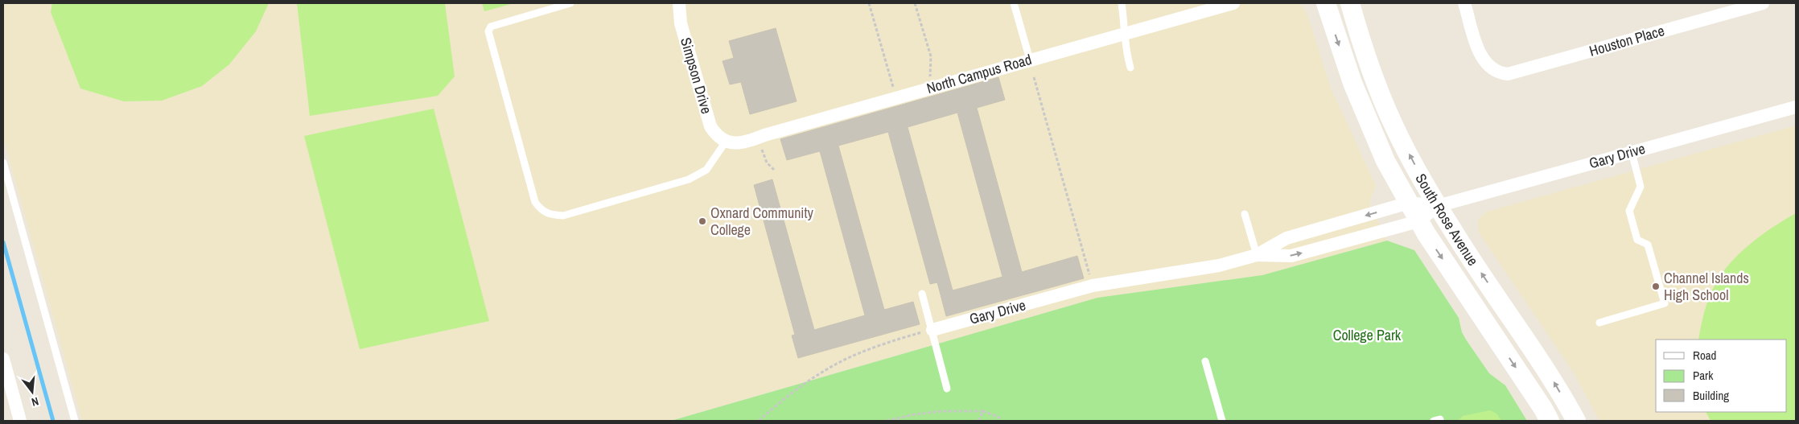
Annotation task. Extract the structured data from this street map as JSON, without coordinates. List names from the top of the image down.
{
  "streets": {
    "main road": ["South Rose Avenue"],
    "street": [
      "Houston Place",
      "North Campus Road",
      "Simpson Drive",
      "Gary Drive"
    ]
  },
  "crossings": [
    ["North Campus Road", "Simpson Drive"],
    ["Gary Drive", "South Rose Avenue"]
  ],
  "parks": ["College Park"],
  "places": ["Oxnard Community College", "Channel Islands High School"],
  "legend": ["Road", "Park", "Building"],
  "north": "bottom"
}
